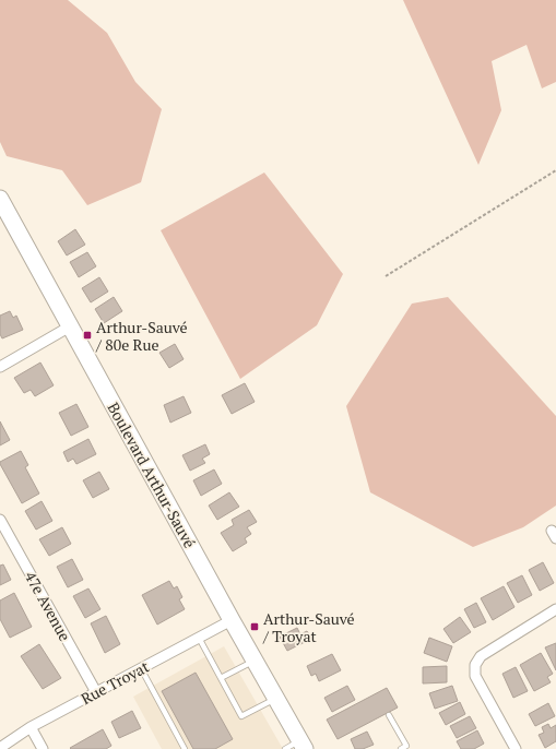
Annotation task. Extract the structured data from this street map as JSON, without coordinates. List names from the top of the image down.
{
  "streets": {
    "main road": ["Boulevard Arthur-Sauvé"],
    "street": ["47e Avenue", "Rue Troyat"]
  },
  "crossings": [
    ["Boulevard Arthur-Sauvé", "Rue Troyat"],
    ["47e Avenue", "Rue Troyat"]
  ],
  "places": {
    "transit": ["Arthur-Sauvé / 80e Rue", "Arthur-Sauvé / Troyat"]
  }
}
